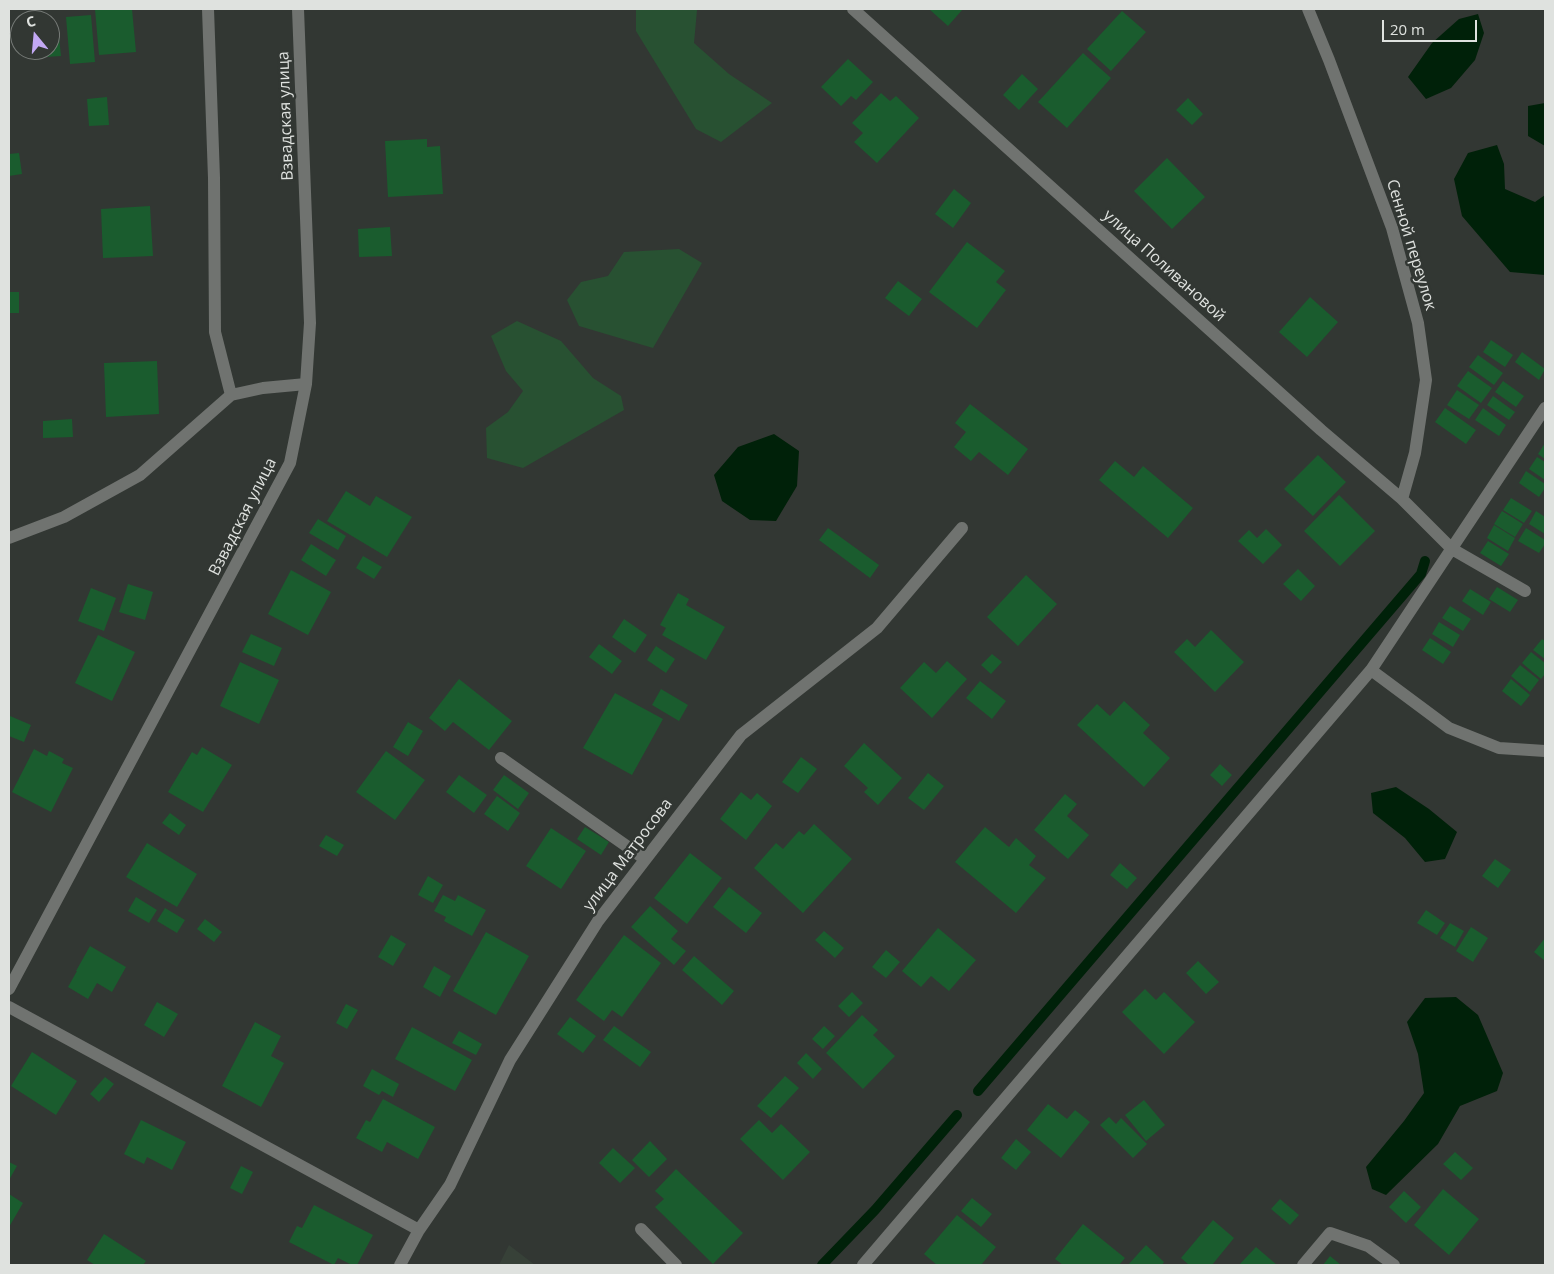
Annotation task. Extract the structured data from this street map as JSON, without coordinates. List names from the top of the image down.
{
  "streets": {
    "street": [
      "Взвадская улица",
      "Сенной переулок",
      "улица Поливановой",
      "улица Матросова"
    ]
  },
  "crossings": [
    ["Сенной переулок", "улица Поливановой"]
  ],
  "scale_bar": "20 m",
  "north": "top"
}
